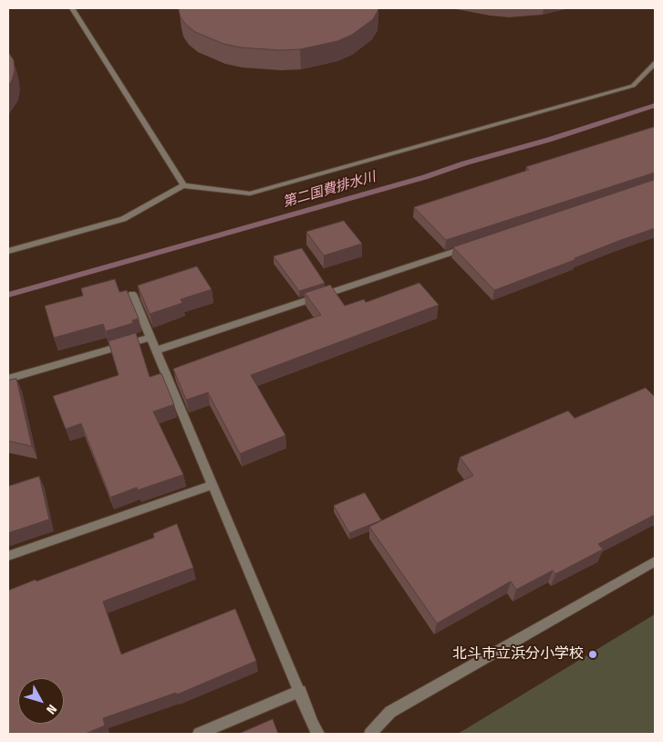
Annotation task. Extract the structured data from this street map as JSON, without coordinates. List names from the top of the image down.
{
  "water": ["第二国費排水川"],
  "places": ["北斗市立浜分小学校"],
  "north": "bottom right"
}
